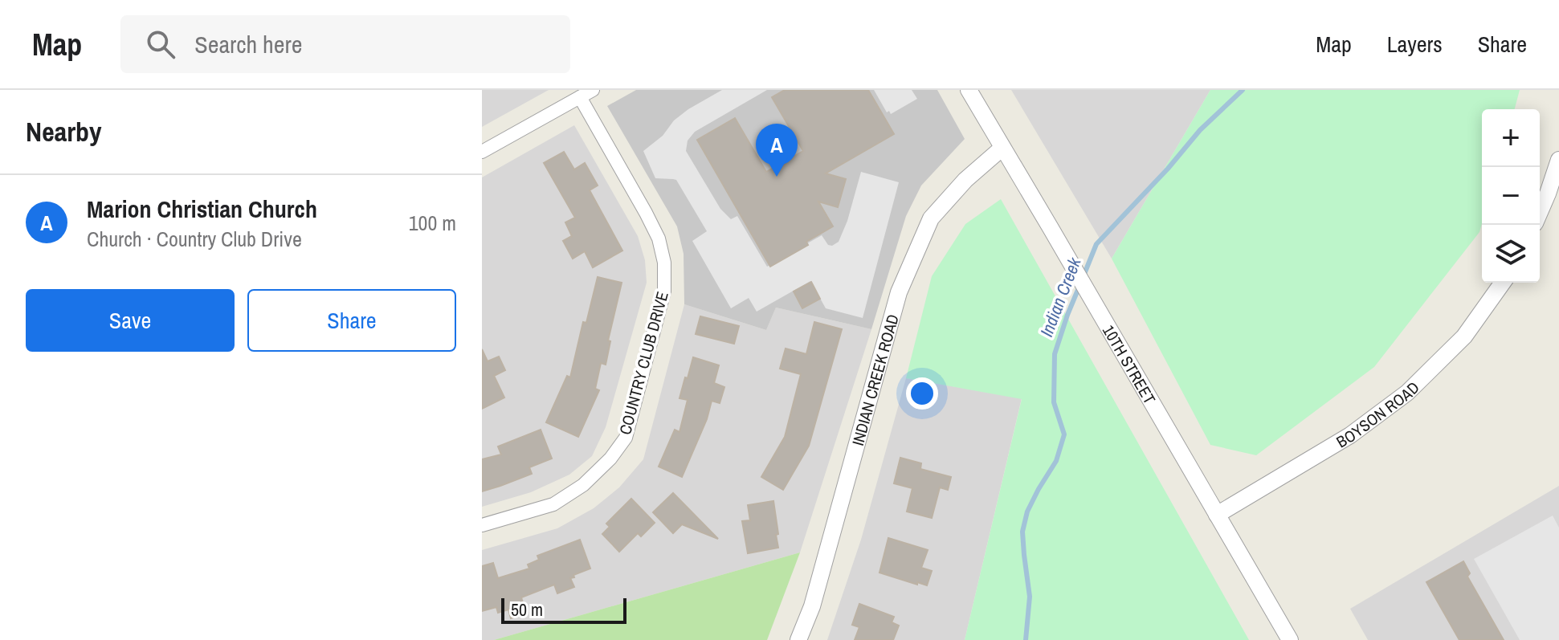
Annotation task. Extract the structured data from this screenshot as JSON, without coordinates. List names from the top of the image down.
{
  "streets": {
    "street": [
      "COUNTRY CLUB DRIVE",
      "10TH STREET",
      "INDIAN CREEK ROAD",
      "BOYSON ROAD"
    ]
  },
  "crossings": [
    ["10TH STREET", "INDIAN CREEK ROAD"],
    ["10TH STREET", "BOYSON ROAD"]
  ],
  "water": ["Indian Creek"],
  "scale_bar": "50 m",
  "page": {
    "header": "Map",
    "search": "Search here",
    "nav": ["Map", "Layers", "Share"],
    "heading": "Nearby",
    "map_buttons": ["+", "−"],
    "pins": "A",
    "list": [
      {
        "mark": "A",
        "name": "Marion Christian Church",
        "note": "Church · Country Club Drive",
        "value": "100 m"
      }
    ],
    "buttons": ["Save", "Share"],
    "scale": "50 m"
  }
}
